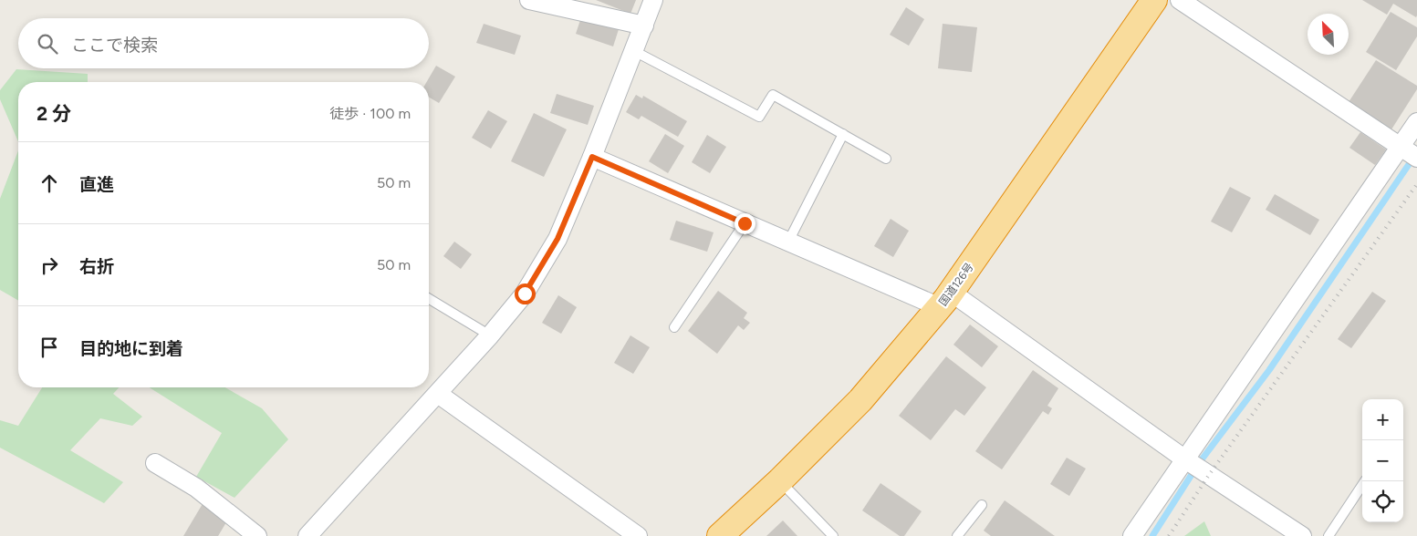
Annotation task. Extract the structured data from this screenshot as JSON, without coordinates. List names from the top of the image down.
{
  "streets": {
    "highway": ["国道126号"]
  },
  "north": "top left",
  "page": {
    "search": "ここで検索",
    "heading": ["2 分", "徒歩 · 100 m"],
    "list": [
      ["直進", "50 m"],
      ["右折", "50 m"],
      "目的地に到着"
    ],
    "map_buttons": ["+", "−"]
  }
}
